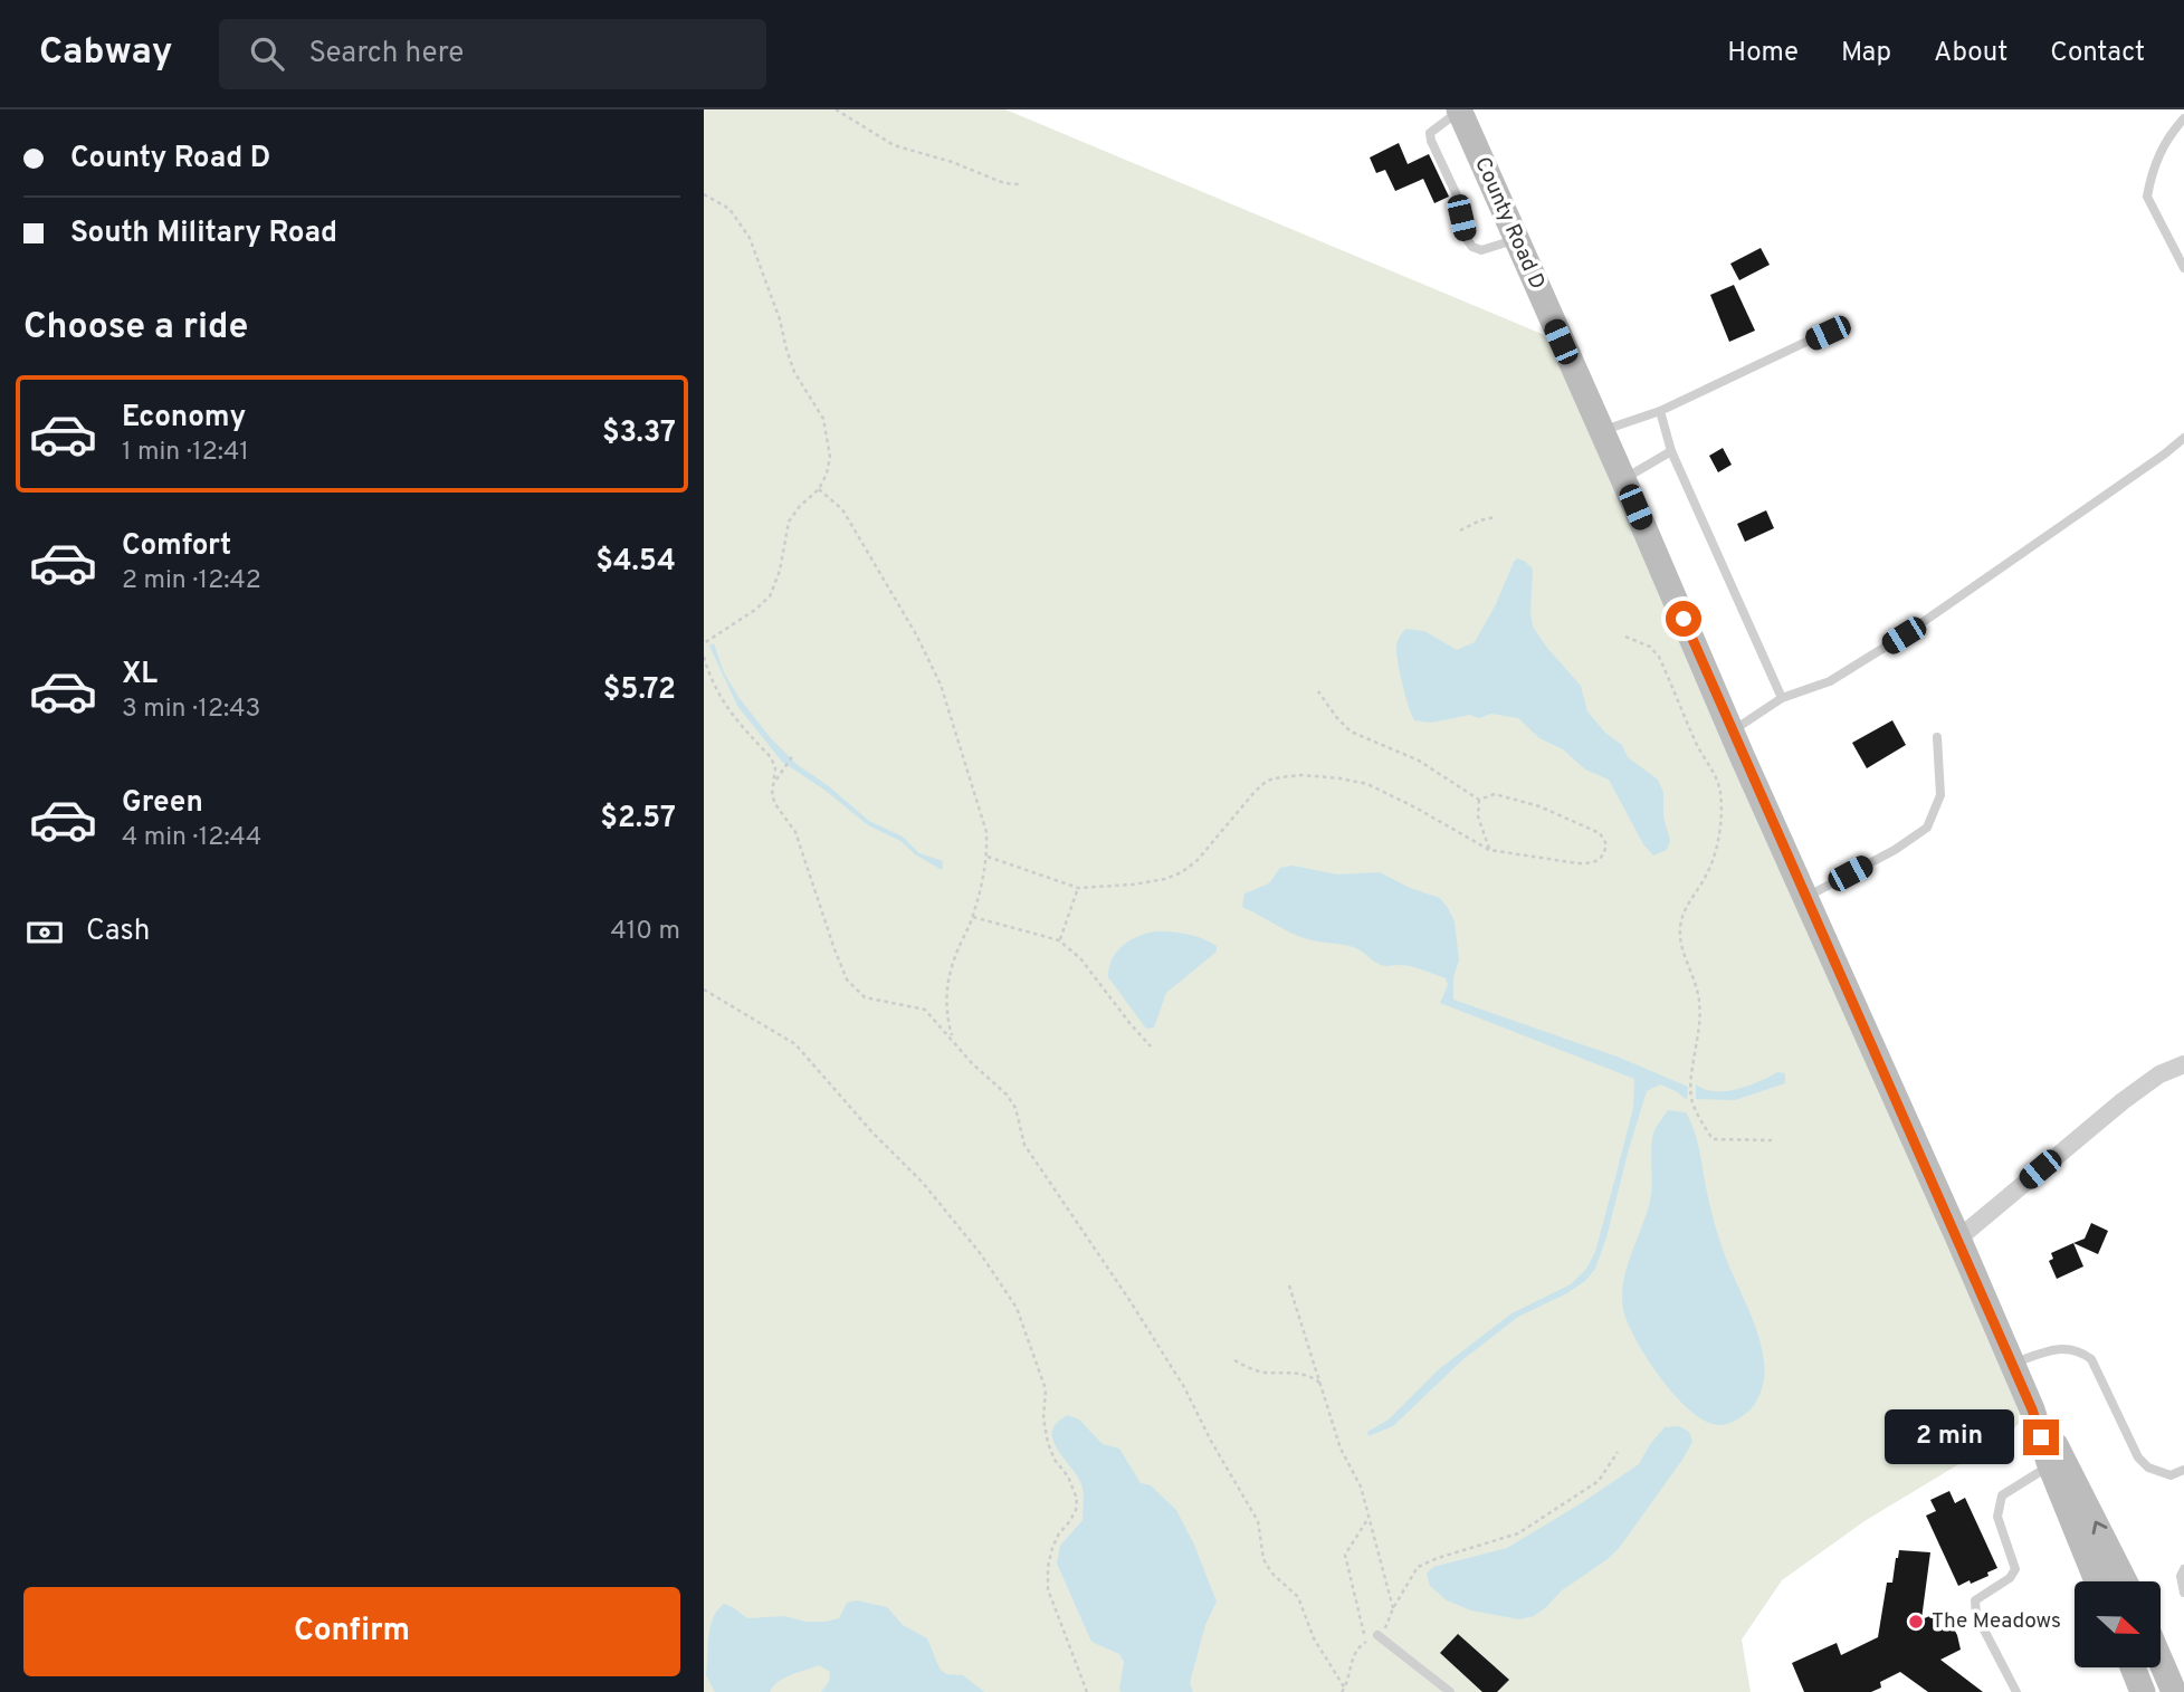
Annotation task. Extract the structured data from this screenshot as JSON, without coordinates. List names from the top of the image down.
{
  "streets": {
    "main road": ["County Road D"]
  },
  "places": ["The Meadows"],
  "north": "right",
  "page": {
    "header": "Cabway",
    "search": "Search here",
    "nav": [
      "Home",
      "Map",
      "About",
      "Contact"
    ],
    "banner": ["County Road D", "South Military Road"],
    "heading": "Choose a ride",
    "list": [
      {
        "name": "Economy",
        "note": "1 min · 12:41",
        "value": "$3.37"
      },
      {
        "name": "Comfort",
        "note": "2 min · 12:42",
        "value": "$4.54"
      },
      {
        "name": "XL",
        "note": "3 min · 12:43",
        "value": "$5.72"
      },
      {
        "name": "Green",
        "note": "4 min · 12:44",
        "value": "$2.57"
      }
    ],
    "pay": ["Cash", "410 m"],
    "bubble": "2 min",
    "buttons": "Confirm"
  }
}
